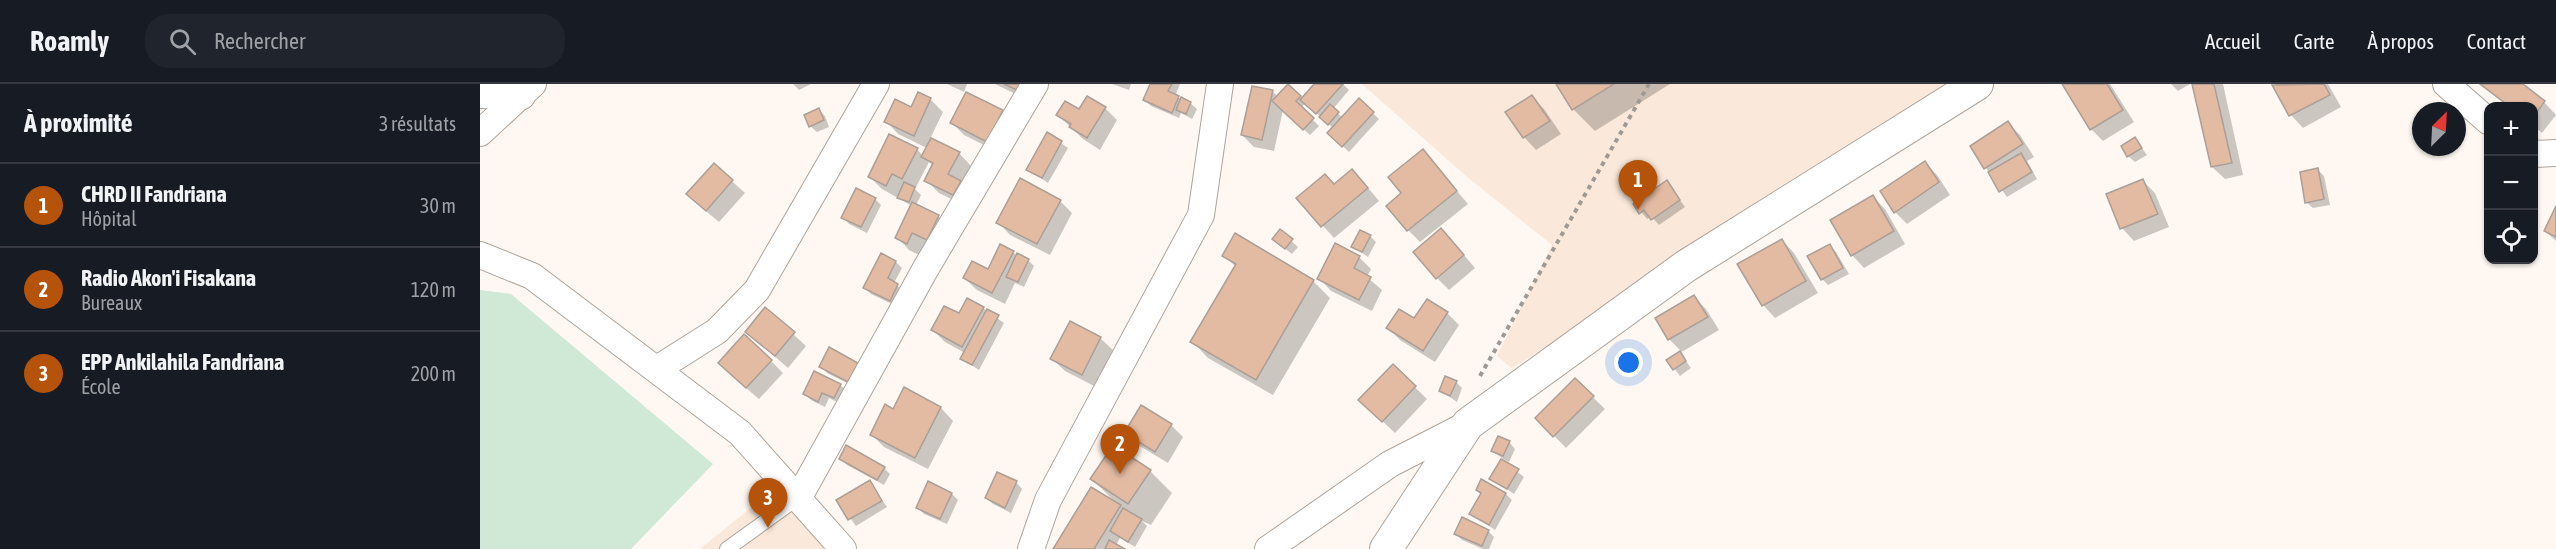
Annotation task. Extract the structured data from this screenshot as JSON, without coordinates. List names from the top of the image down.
{
  "north": "top right",
  "page": {
    "header": "Roamly",
    "search": "Rechercher",
    "nav": [
      "Accueil",
      "Carte",
      "À propos",
      "Contact"
    ],
    "heading": ["À proximité", "3 résultats"],
    "map_buttons": ["+", "−"],
    "pins": ["1", "2", "3"],
    "list": [
      {
        "mark": "1",
        "name": "CHRD II Fandriana",
        "note": "Hôpital",
        "value": "30 m"
      },
      {
        "mark": "2",
        "name": "Radio Akon'i Fisakana",
        "note": "Bureaux",
        "value": "120 m"
      },
      {
        "mark": "3",
        "name": "EPP Ankilahila Fandriana",
        "note": "École",
        "value": "200 m"
      }
    ]
  }
}
